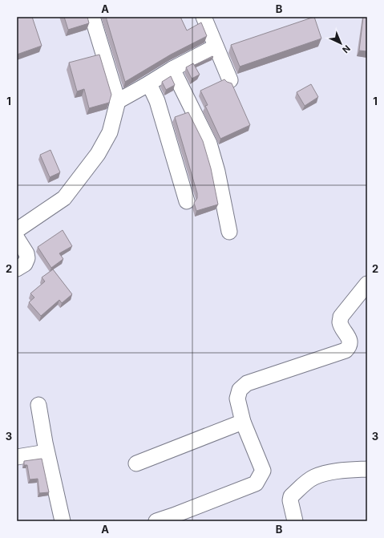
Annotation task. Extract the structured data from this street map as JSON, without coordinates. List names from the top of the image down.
{
  "north": "bottom right",
  "grid": {
    "columns": ["A", "B"],
    "rows": ["1", "2", "3"]
  }
}
